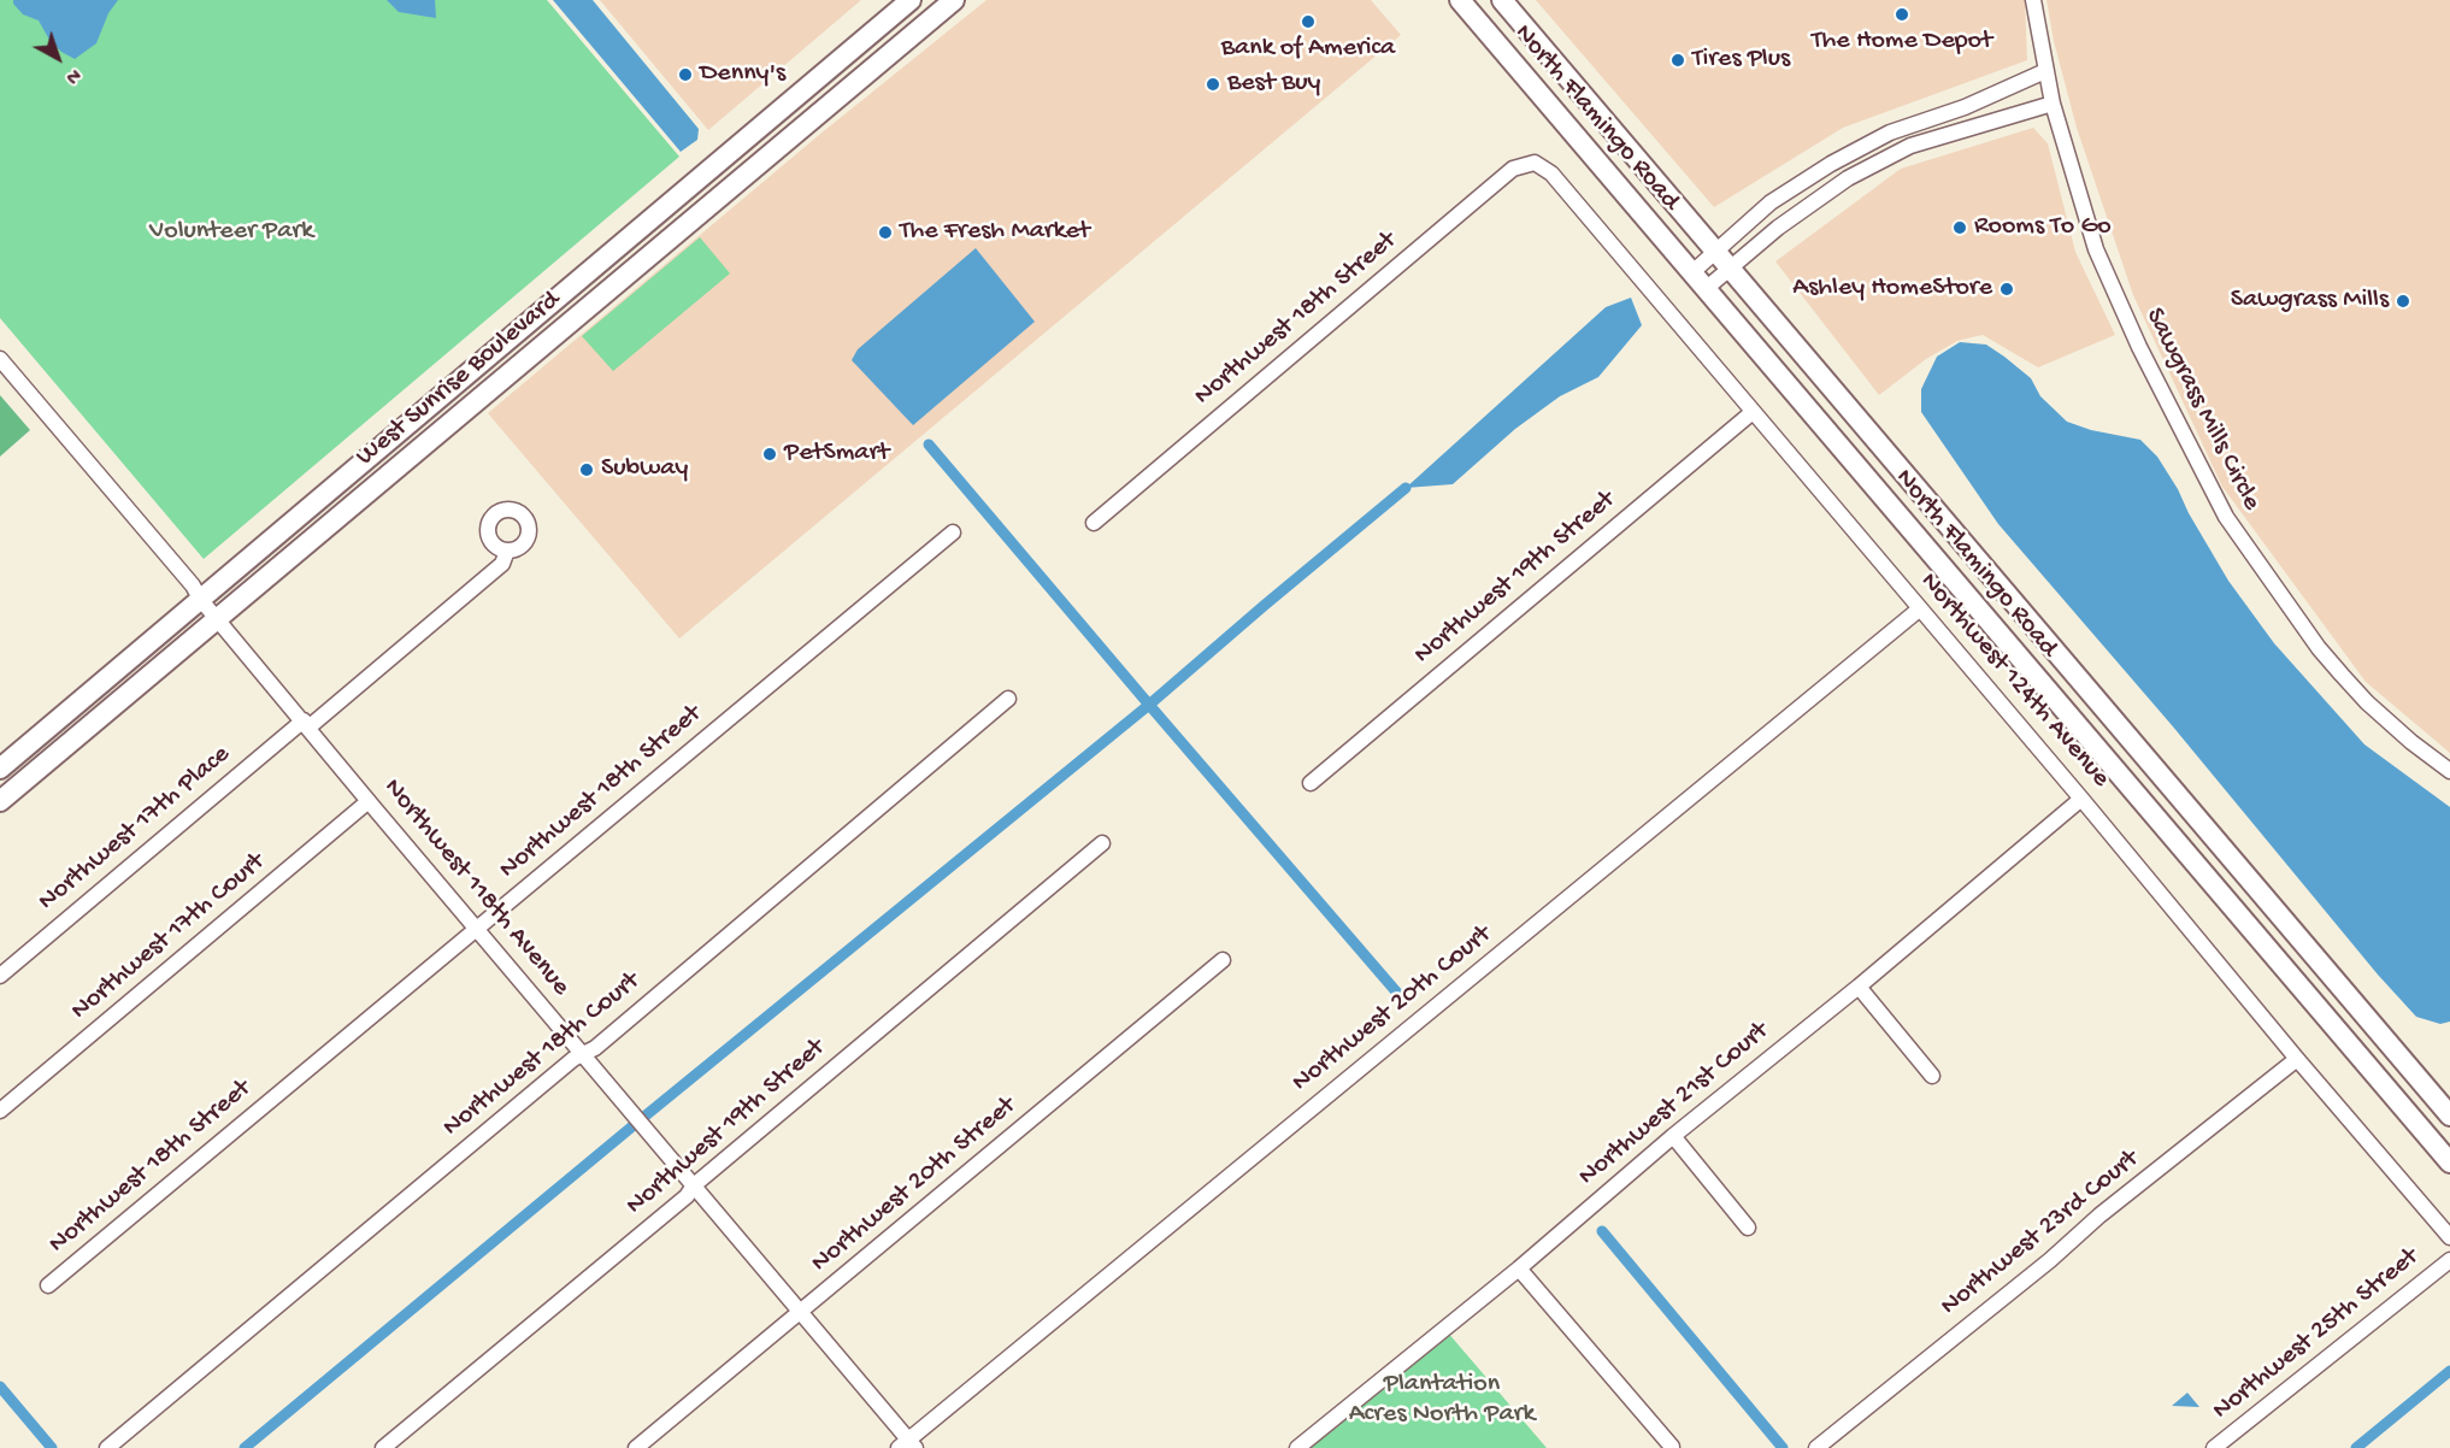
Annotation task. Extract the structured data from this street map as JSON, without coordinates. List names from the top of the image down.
{
  "streets": {
    "highway": ["North Flamingo Road", "West Sunrise Boulevard"],
    "street": [
      "Northwest 18th Street",
      "Sawgrass Mills Circle",
      "Northwest 19th Street",
      "Northwest 124th Avenue",
      "Northwest 17th Place",
      "Northwest 118th Avenue",
      "Northwest 17th Court",
      "Northwest 20th Court",
      "Northwest 18th Court",
      "Northwest 21st Court",
      "Northwest 20th Street",
      "Northwest 23rd Court",
      "Northwest 25th Street"
    ]
  },
  "crossings": [
    ["Northwest 18th Street", "Northwest 124th Avenue"],
    ["Northwest 18th Street", "Northwest 118th Avenue"],
    ["West Sunrise Boulevard", "Northwest 118th Avenue"],
    ["Northwest 19th Street", "Northwest 124th Avenue"],
    ["Northwest 19th Street", "Northwest 118th Avenue"],
    ["Northwest 124th Avenue", "Northwest 20th Court"],
    ["Northwest 124th Avenue", "Northwest 21st Court"],
    ["Northwest 124th Avenue", "Northwest 23rd Court"],
    ["Northwest 17th Place", "Northwest 118th Avenue"],
    ["Northwest 118th Avenue", "Northwest 17th Court"],
    ["Northwest 118th Avenue", "Northwest 20th Court"],
    ["Northwest 118th Avenue", "Northwest 18th Court"],
    ["Northwest 118th Avenue", "Northwest 20th Street"]
  ],
  "parks": ["Volunteer Park", "Plantation Acres North Park"],
  "places": [
    "The Home Depot",
    "Bank of America",
    "Tires Plus",
    "Denny's",
    "Best Buy",
    "Rooms To Go",
    "The Fresh Market",
    "Ashley HomeStore",
    "Sawgrass Mills",
    "PetSmart",
    "Subway"
  ],
  "north": "bottom right"
}
